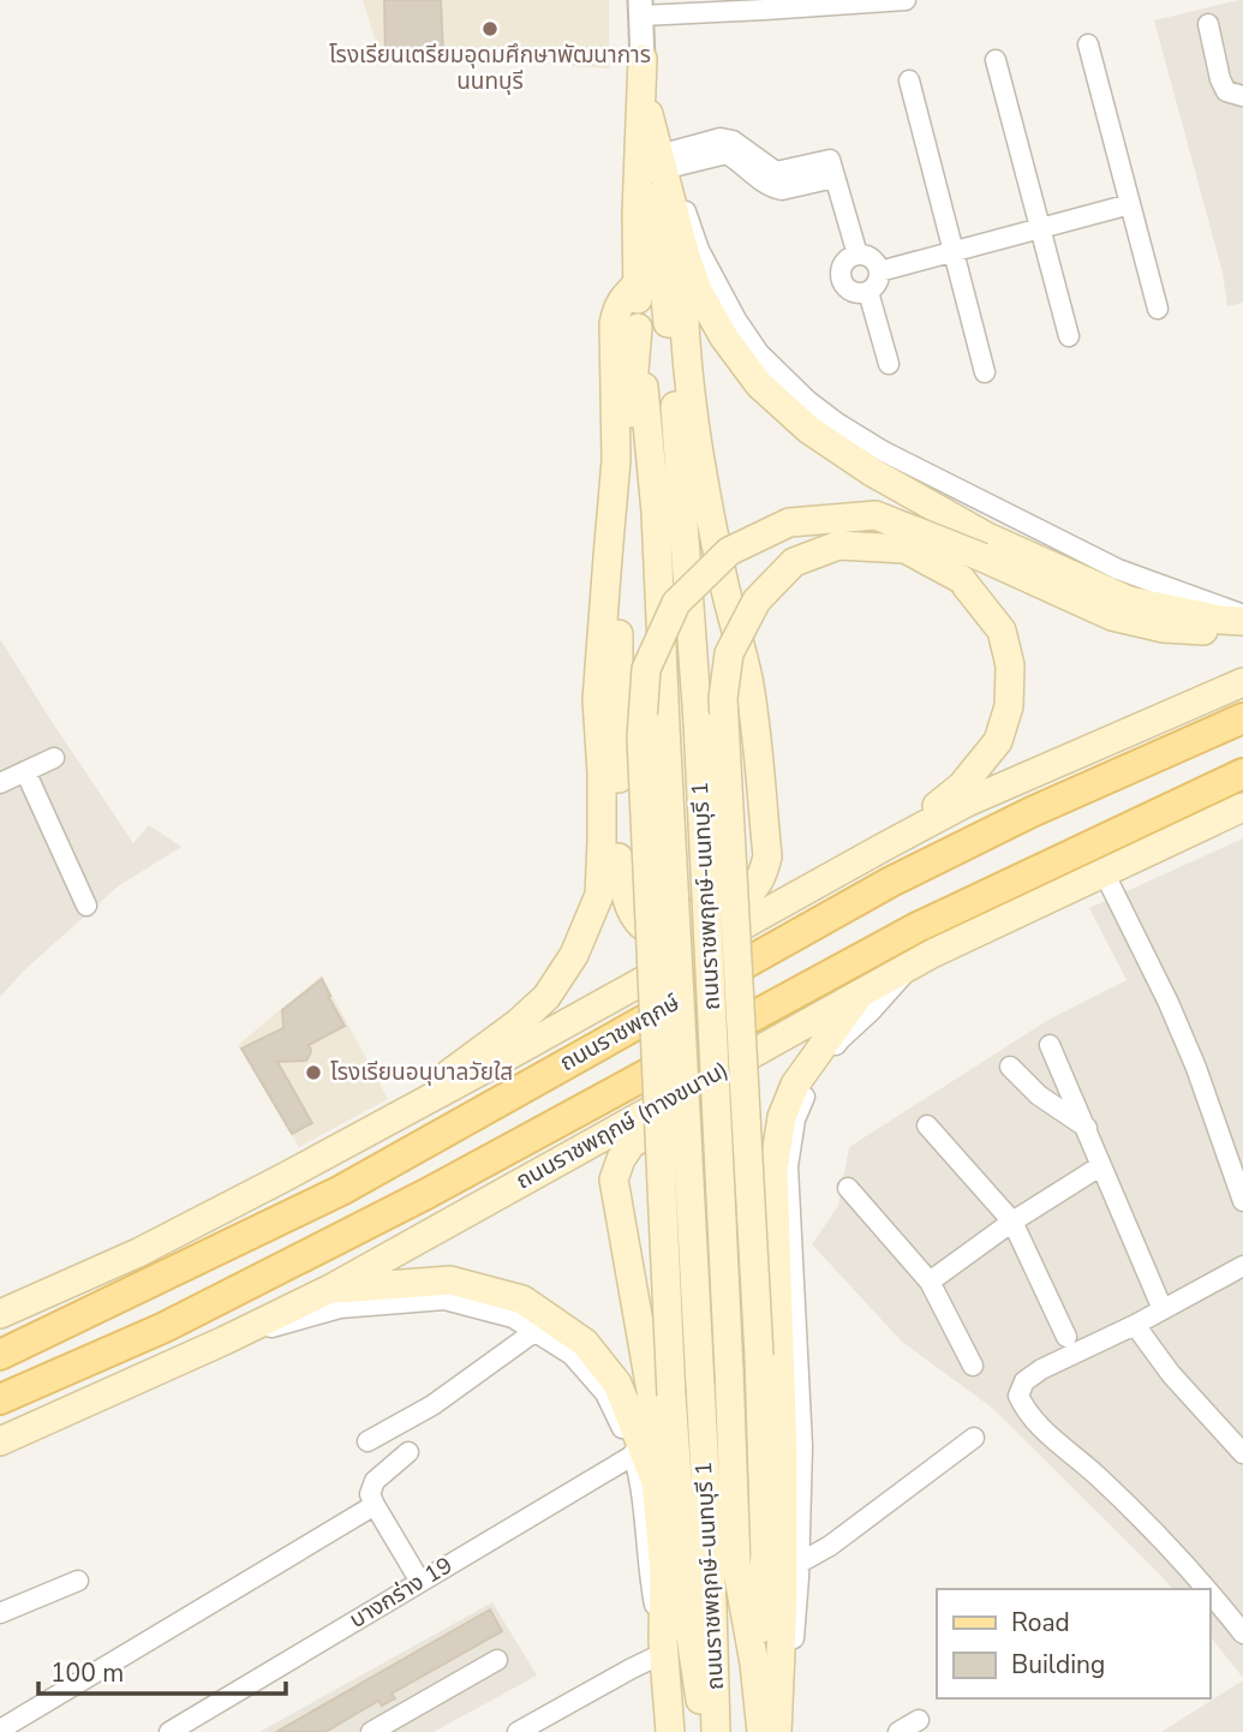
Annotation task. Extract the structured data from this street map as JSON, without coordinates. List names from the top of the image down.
{
  "streets": {
    "main road": ["ถนนราชพฤกษ์-นนทบุรี 1", "ถนนราชพฤกษ์", "ถนนราชพฤกษ์ (ทางขนาน)"],
    "street": ["บางกร่าง 19"]
  },
  "places": ["โรงเรียนเตรียมอุดมศึกษาพัฒนาการ นนทบุรี", "โรงเรียนอนุบาลวัยใส"],
  "legend": ["Road", "Building"],
  "scale_bar": "100 m"
}
